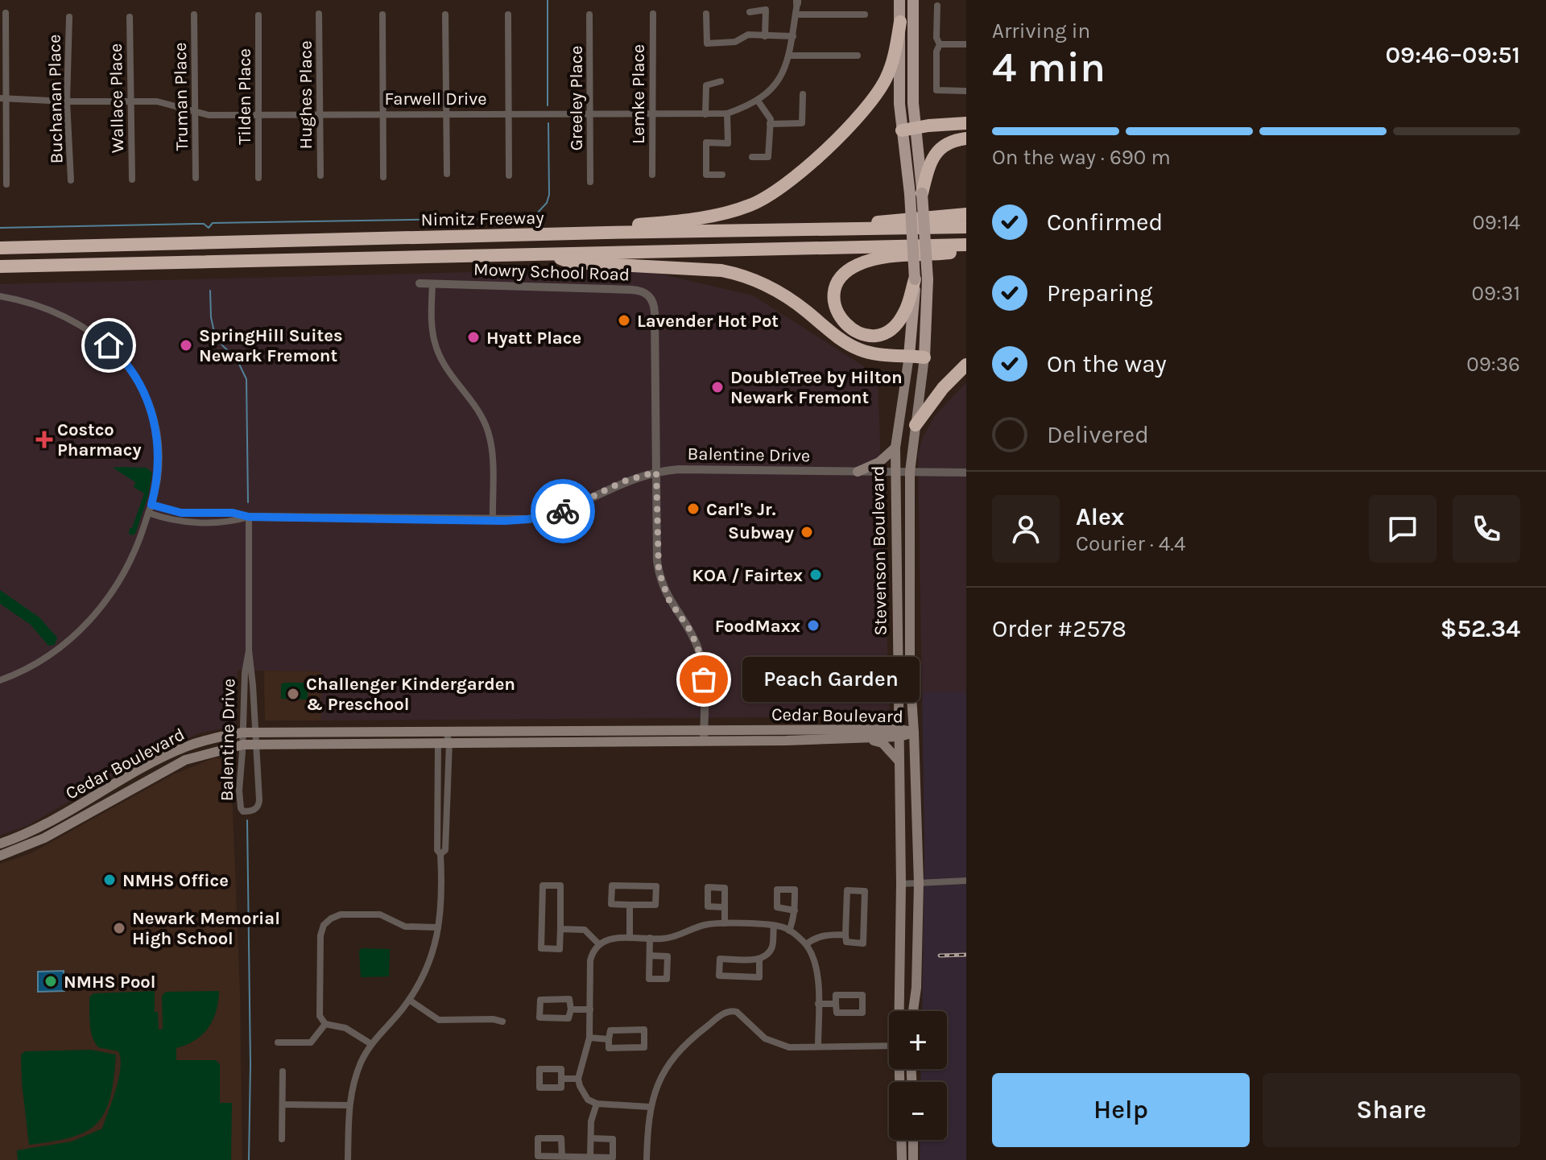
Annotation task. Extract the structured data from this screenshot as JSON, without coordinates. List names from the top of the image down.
{
  "streets": {
    "highway": ["Nimitz Freeway"],
    "main road": ["Stevenson Boulevard", "Cedar Boulevard"],
    "street": [
      "Lemke Place",
      "Hughes Place",
      "Truman Place",
      "Tilden Place",
      "Wallace Place",
      "Farwell Drive",
      "Greeley Place",
      "Buchanan Place",
      "Mowry School Road",
      "Balentine Drive"
    ]
  },
  "crossings": [
    ["Lemke Place", "Farwell Drive"],
    ["Hughes Place", "Farwell Drive"],
    ["Truman Place", "Farwell Drive"],
    ["Tilden Place", "Farwell Drive"],
    ["Wallace Place", "Farwell Drive"],
    ["Farwell Drive", "Greeley Place"],
    ["Farwell Drive", "Buchanan Place"],
    ["Mowry School Road", "Balentine Drive"],
    ["Mowry School Road", "Cedar Boulevard"],
    ["Balentine Drive", "Stevenson Boulevard"],
    ["Balentine Drive", "Cedar Boulevard"],
    ["Stevenson Boulevard", "Cedar Boulevard"]
  ],
  "places": {
    "other": [
      "Lavender Hot Pot",
      "Hyatt Place",
      "SpringHill Suites Newark Fremont",
      "DoubleTree by Hilton Newark Fremont",
      "Carl's Jr.",
      "Subway",
      "KOA / Fairtex",
      "FoodMaxx",
      "Peach Garden",
      "Challenger Kindergarden & Preschool",
      "NMHS Office",
      "Newark Memorial High School",
      "NMHS Pool"
    ],
    "health": ["Costco Pharmacy"]
  },
  "page": {
    "heading": ["4 min", "Arriving in", "09:46–09:51"],
    "panel": [
      "Alex",
      "Courier · 4.4",
      "Order #2578",
      "$52.34"
    ],
    "bar": "On the way · 690 m",
    "list": [
      ["Confirmed", "09:14"],
      ["Preparing", "09:31"],
      ["On the way", "09:36"],
      "Delivered"
    ],
    "bubble": "Peach Garden",
    "map_buttons": ["+", "−"],
    "buttons": ["Help", "Share"]
  }
}
